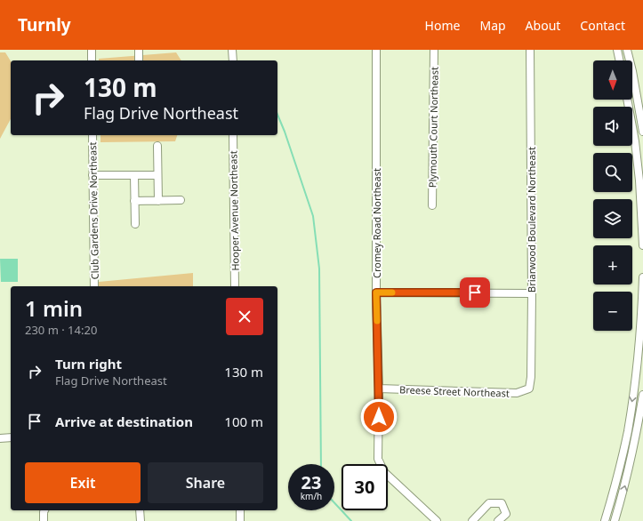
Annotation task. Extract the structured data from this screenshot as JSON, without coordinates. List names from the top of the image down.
{
  "streets": {
    "street": [
      "Plymouth Court Northeast",
      "Club Gardens Drive Northeast",
      "Hooper Avenue Northeast",
      "Briarwood Boulevard Northeast",
      "Cromey Road Northeast",
      "Breese Street Northeast"
    ]
  },
  "crossings": [
    ["Briarwood Boulevard Northeast", "Breese Street Northeast"],
    ["Cromey Road Northeast", "Breese Street Northeast"]
  ],
  "north": "bottom",
  "page": {
    "header": "Turnly",
    "nav": [
      "Home",
      "Map",
      "About",
      "Contact"
    ],
    "map_buttons": ["+", "−"],
    "turn": ["130 m", "Flag Drive Northeast"],
    "heading": ["1 min", "230 m · 14:20"],
    "list": [
      {
        "name": "Turn right",
        "note": "Flag Drive Northeast",
        "value": "130 m"
      },
      {
        "name": "Arrive at destination",
        "value": "100 m"
      }
    ],
    "buttons": ["Exit", "Share"],
    "speed": "23 km/h",
    "limit": "30"
  }
}
